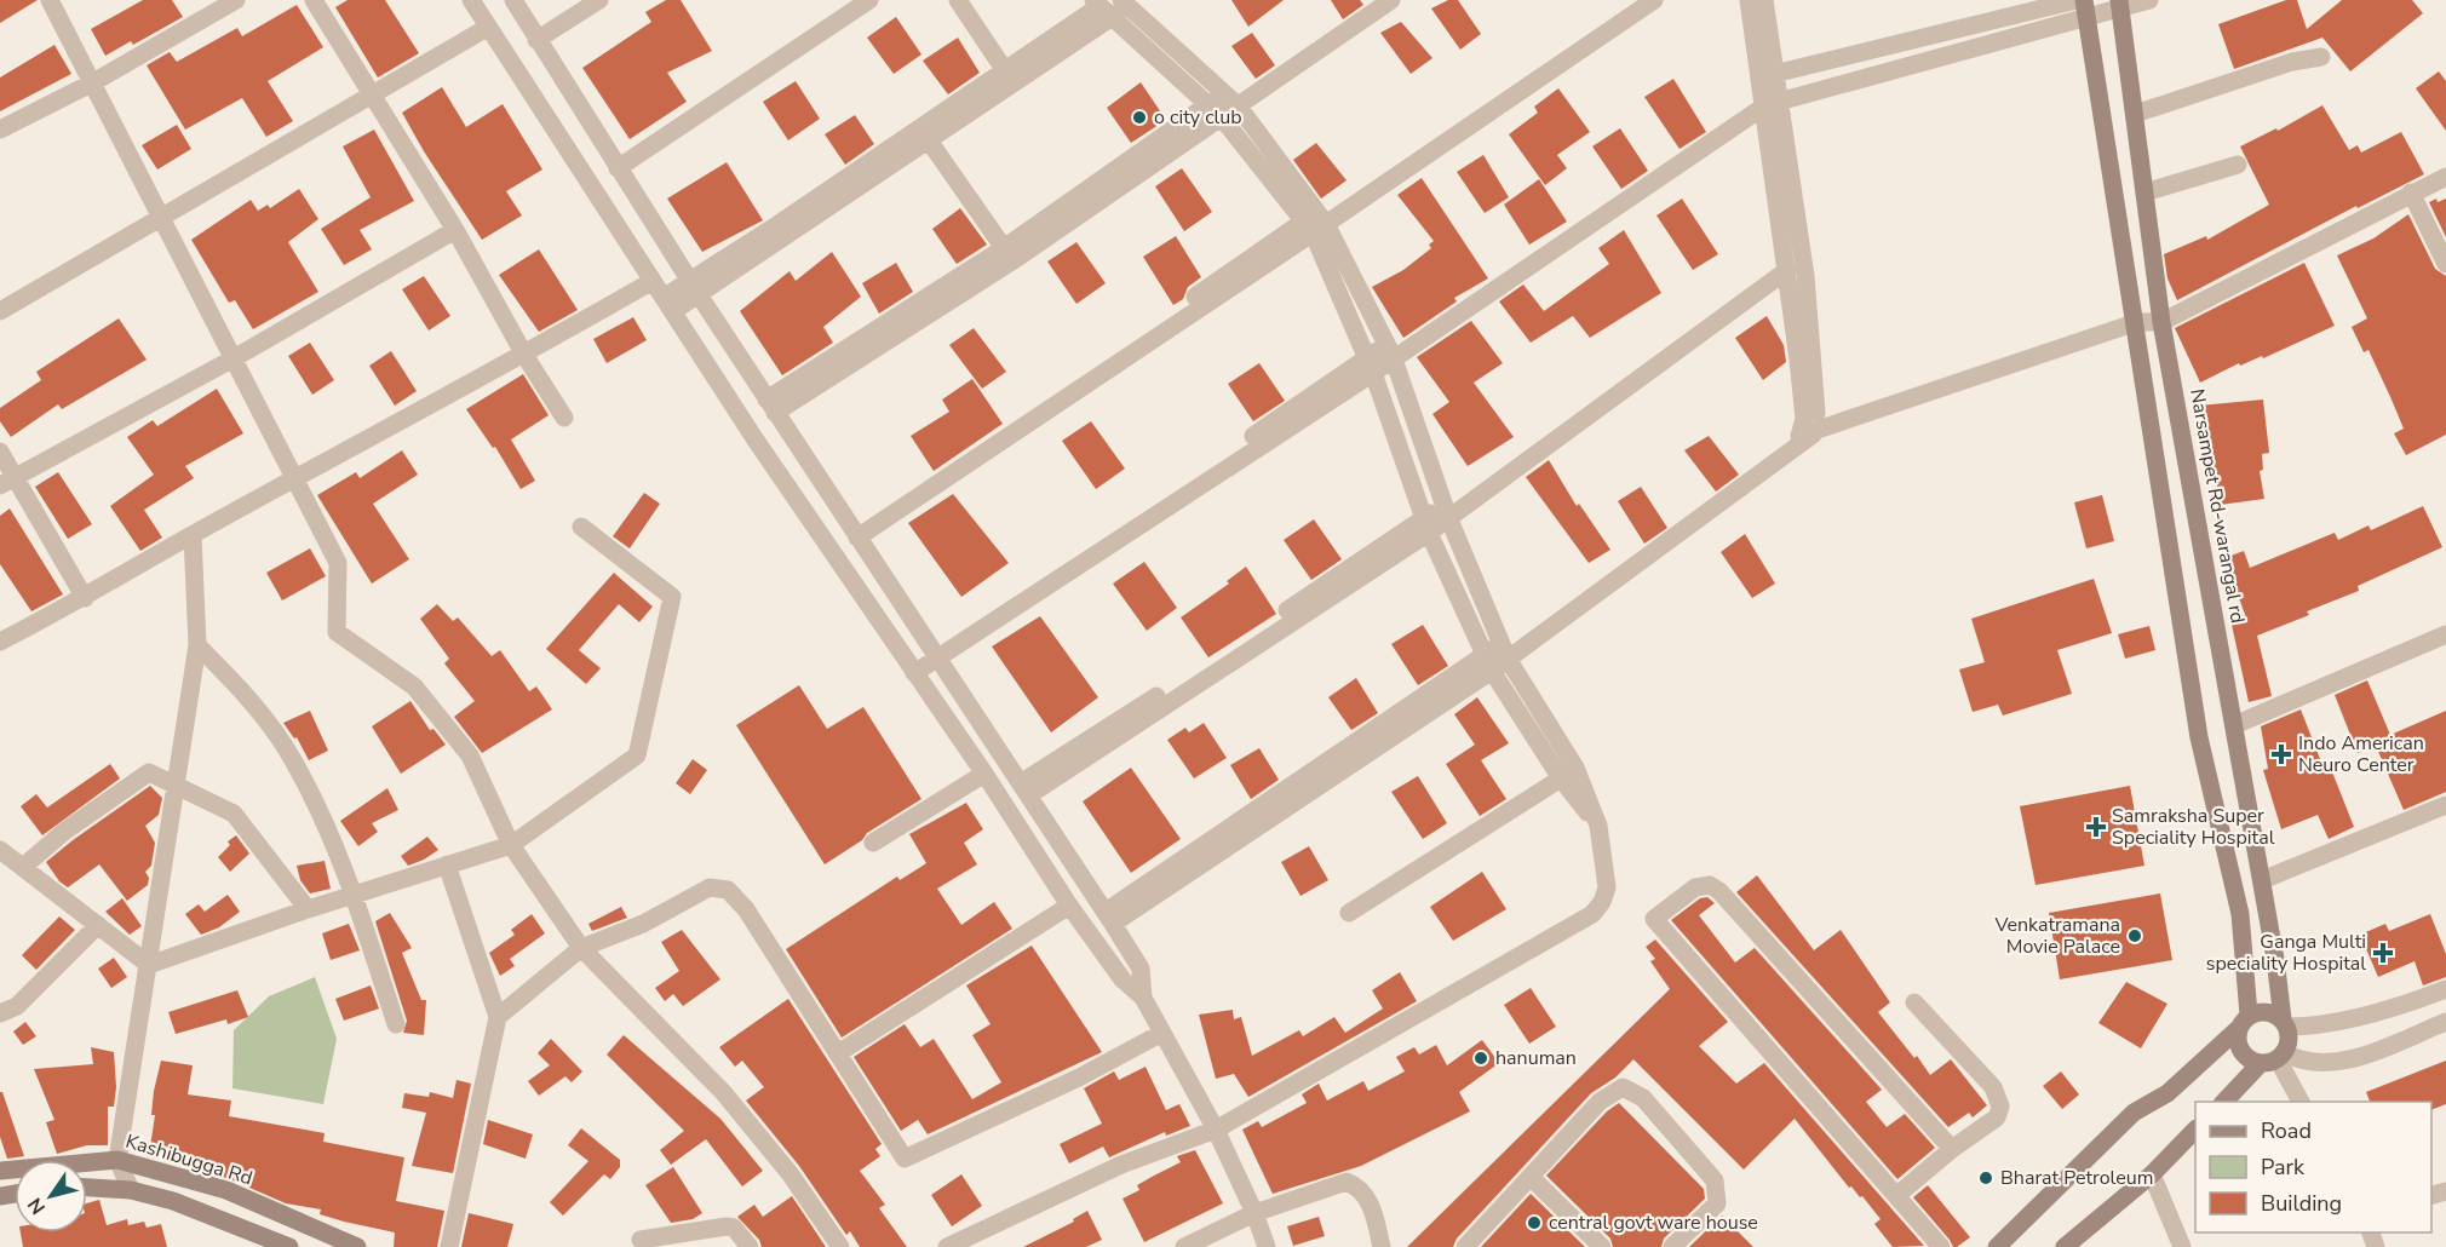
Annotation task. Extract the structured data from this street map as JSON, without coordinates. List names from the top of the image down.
{
  "streets": {
    "main road": ["Narsampet Rd-warangal rd", "Kashibugga Rd"]
  },
  "places": {
    "other": [
      "o city club",
      "Venkatramana Movie Palace",
      "hanuman",
      "Bharat Petroleum",
      "central govt ware house"
    ],
    "health": ["Indo American Neuro Center", "Samraksha Super Speciality Hospital", "Ganga Multi speciality Hospital"]
  },
  "legend": ["Road", "Park", "Building"],
  "north": "bottom left"
}
